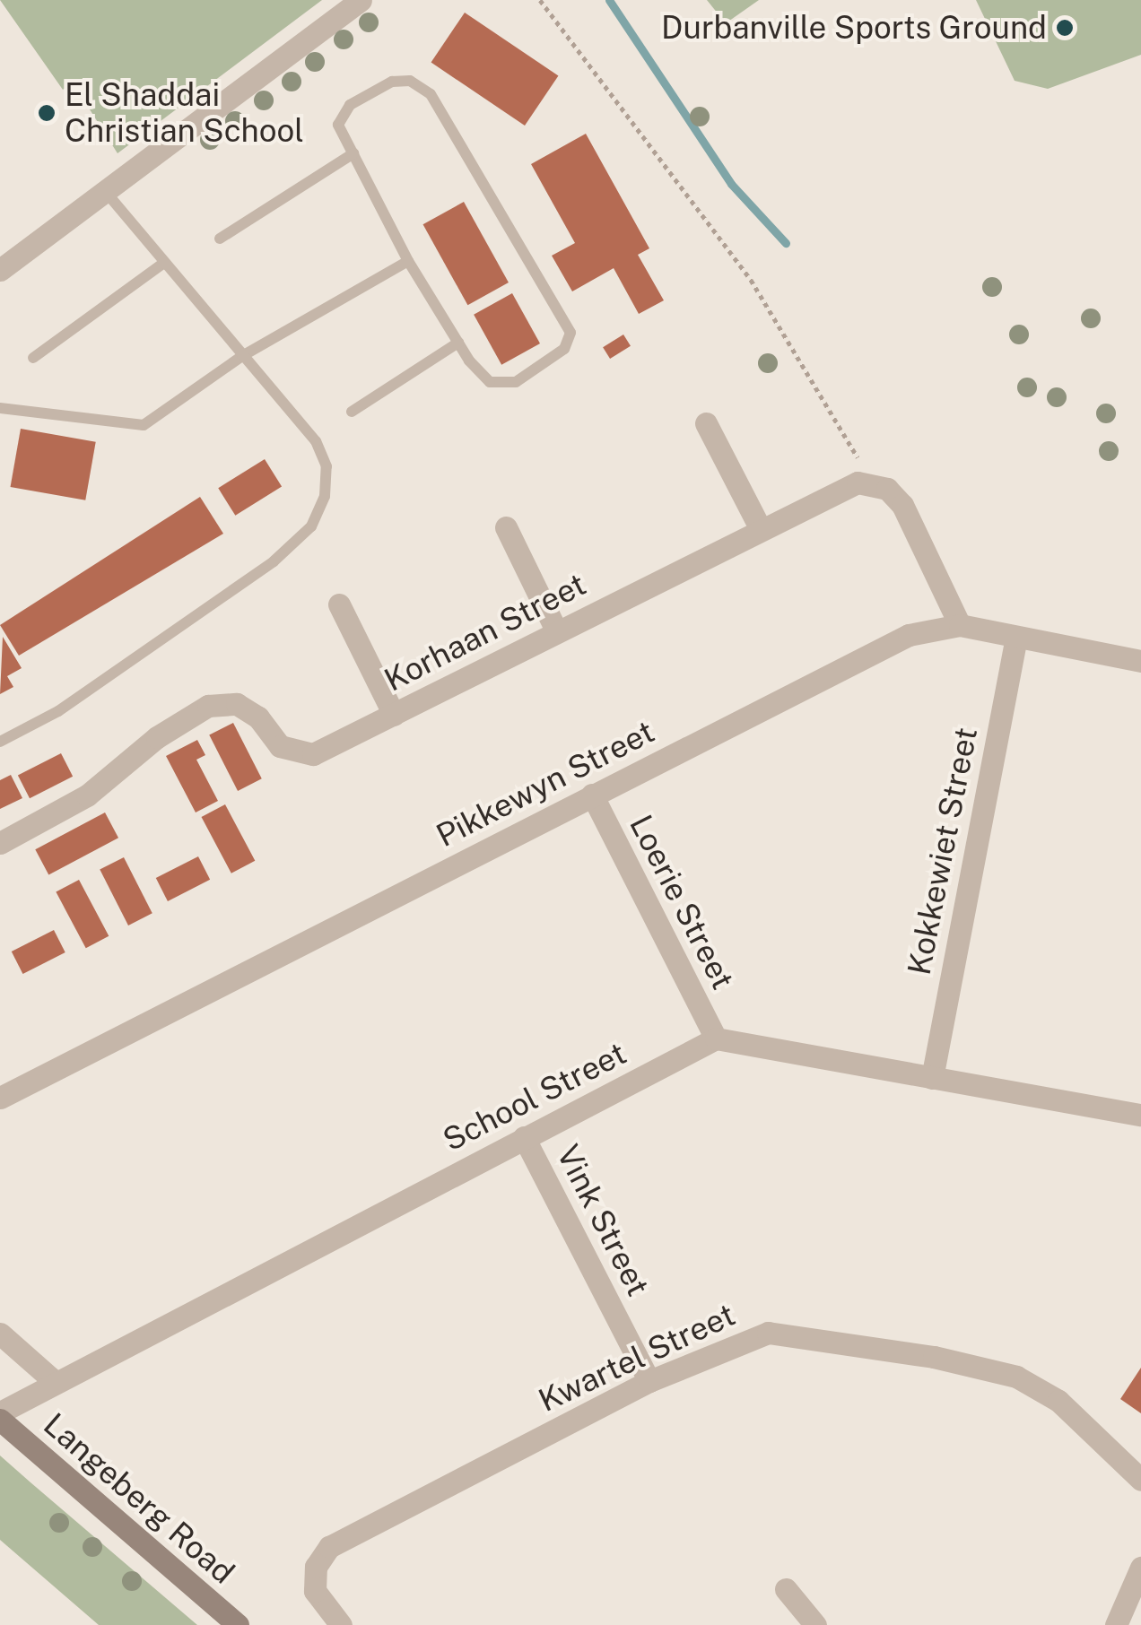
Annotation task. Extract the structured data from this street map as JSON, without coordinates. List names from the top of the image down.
{
  "streets": {
    "main road": ["Langeberg Road"],
    "street": [
      "Korhaan Street",
      "Pikkewyn Street",
      "Kokkewiet Street",
      "Loerie Street",
      "School Street",
      "Vink Street",
      "Kwartel Street"
    ]
  },
  "crossings": [
    ["Pikkewyn Street", "Kokkewiet Street"],
    ["Pikkewyn Street", "Loerie Street"],
    ["Loerie Street", "School Street"],
    ["School Street", "Vink Street"],
    ["Vink Street", "Kwartel Street"]
  ],
  "places": ["Durbanville Sports Ground", "El Shaddai Christian School"]
}
